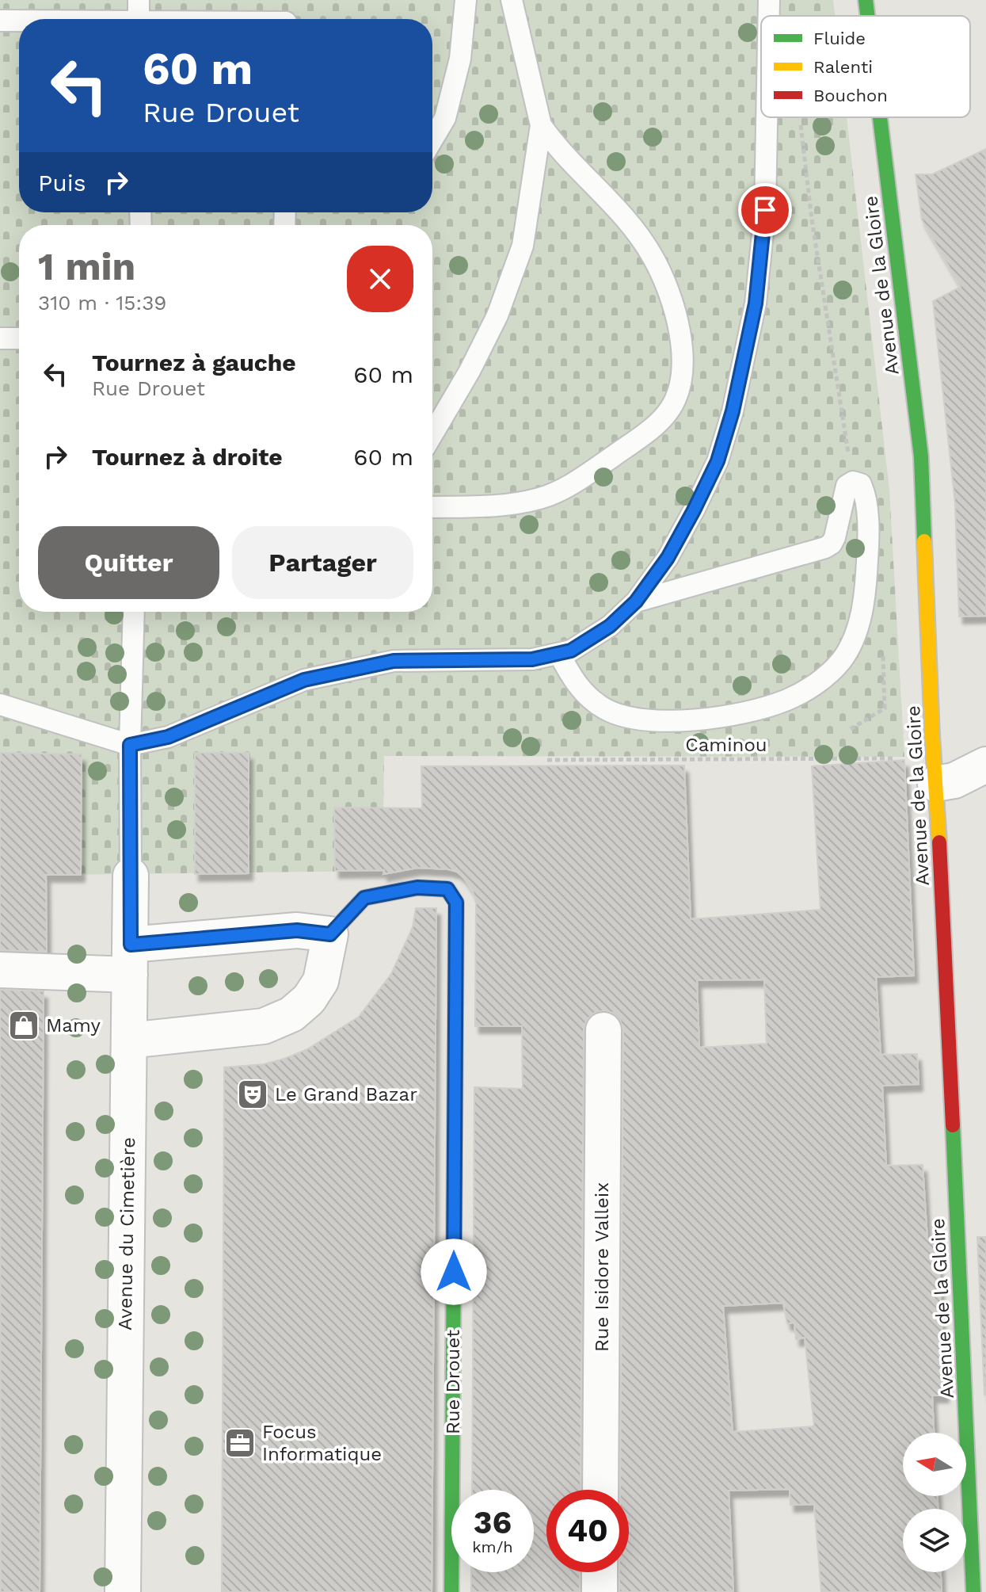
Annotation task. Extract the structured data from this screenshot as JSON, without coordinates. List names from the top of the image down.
{
  "streets": {
    "street": [
      "Avenue de la Gloire",
      "Avenue du Cimetière",
      "Rue Isidore Valleix",
      "Rue Drouet"
    ],
    "path": ["Caminou"]
  },
  "places": {
    "shop": ["Mamy"],
    "theatre": ["Le Grand Bazar"],
    "office": ["Focus Informatique"]
  },
  "legend": ["Fluide", "Ralenti", "Bouchon"],
  "north": "left",
  "page": {
    "turn": ["60 m", "Rue Drouet"],
    "then": "Puis",
    "heading": ["1 min", "310 m · 15:39"],
    "list": [
      {
        "name": "Tournez à gauche",
        "note": "Rue Drouet",
        "value": "60 m"
      },
      {
        "name": "Tournez à droite",
        "value": "60 m"
      }
    ],
    "buttons": ["Quitter", "Partager"],
    "speed": "36 km/h",
    "limit": "40"
  }
}
